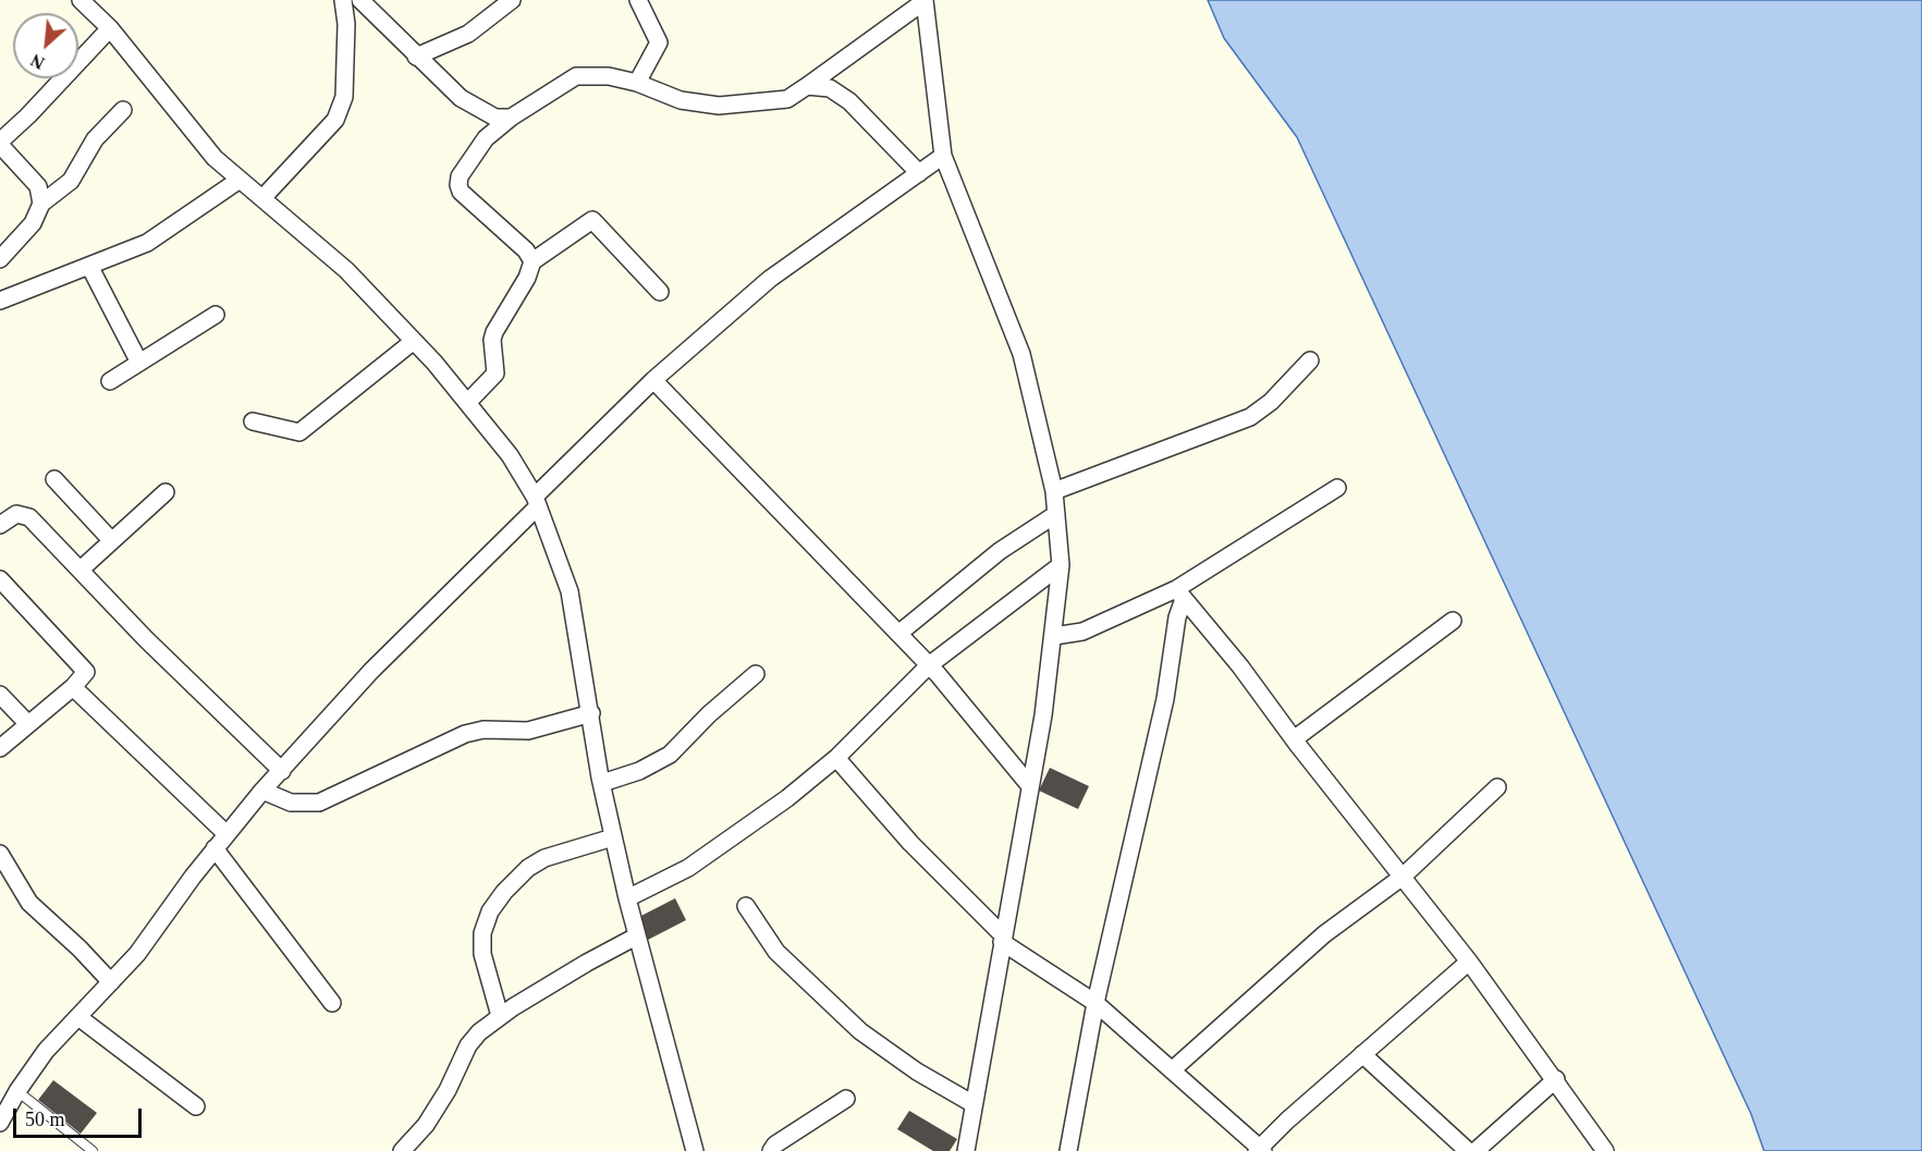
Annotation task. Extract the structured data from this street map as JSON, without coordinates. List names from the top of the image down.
{
  "scale_bar": "50 m",
  "north": "bottom left"
}
